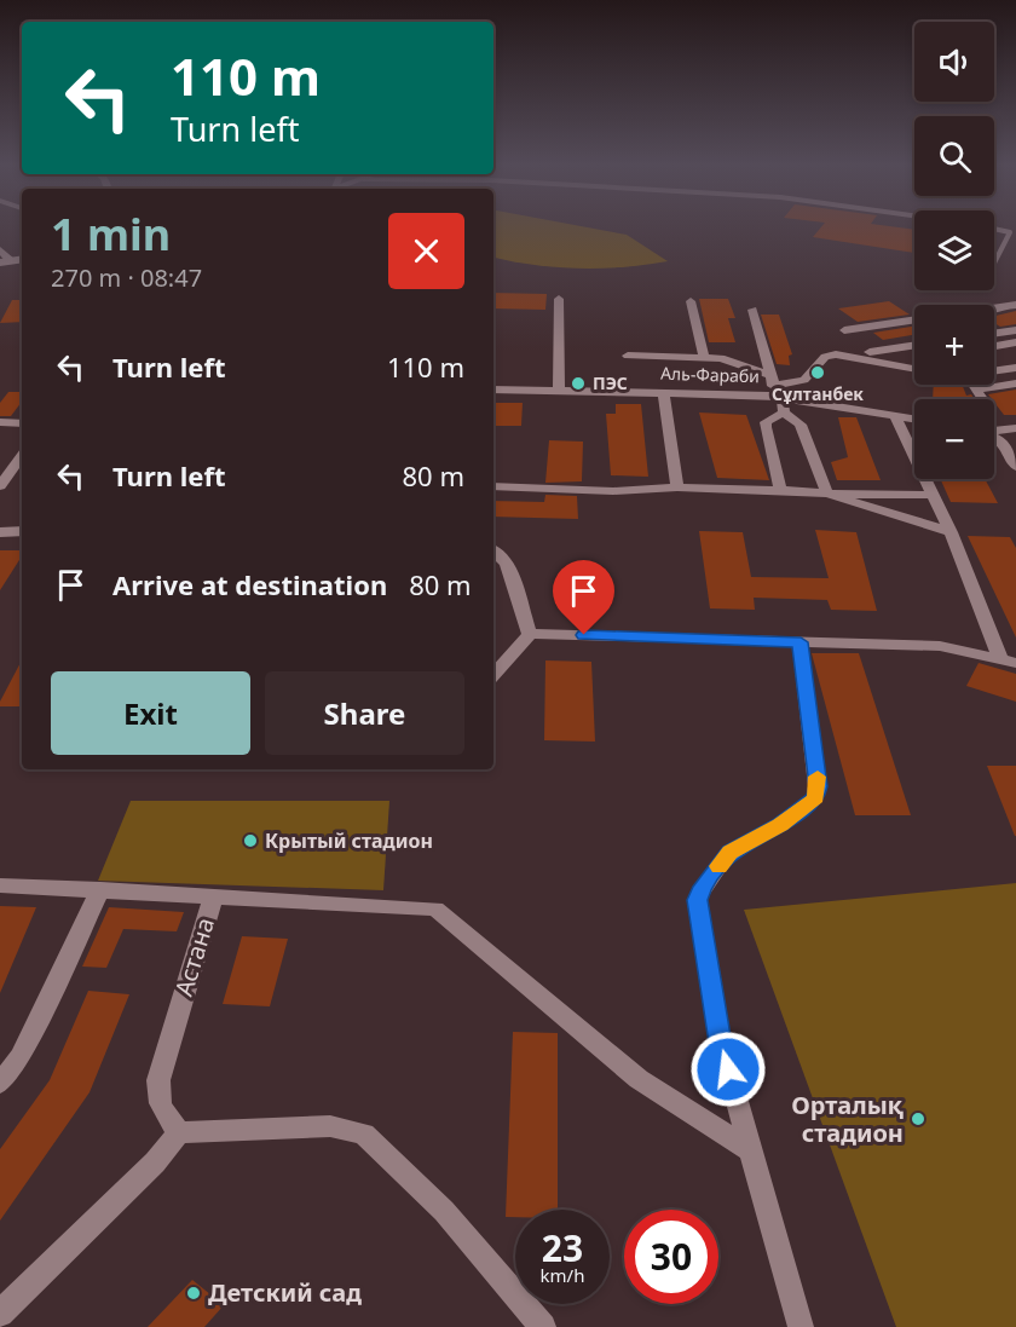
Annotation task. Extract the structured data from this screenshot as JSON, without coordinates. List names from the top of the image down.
{
  "streets": {
    "street": ["Аль-Фараби", "Астана"]
  },
  "places": [
    "Сұлтанбек",
    "ПЭС",
    "Крытый стадион",
    "Орталық стадион",
    "Детский сад"
  ],
  "page": {
    "map_buttons": ["+", "−"],
    "turn": ["110 m", "Turn left"],
    "heading": ["1 min", "270 m · 08:47"],
    "list": [
      {
        "name": "Turn left",
        "value": "110 m"
      },
      {
        "name": "Turn left",
        "value": "80 m"
      },
      {
        "name": "Arrive at destination",
        "value": "80 m"
      }
    ],
    "buttons": ["Exit", "Share"],
    "speed": "23 km/h",
    "limit": "30"
  }
}
